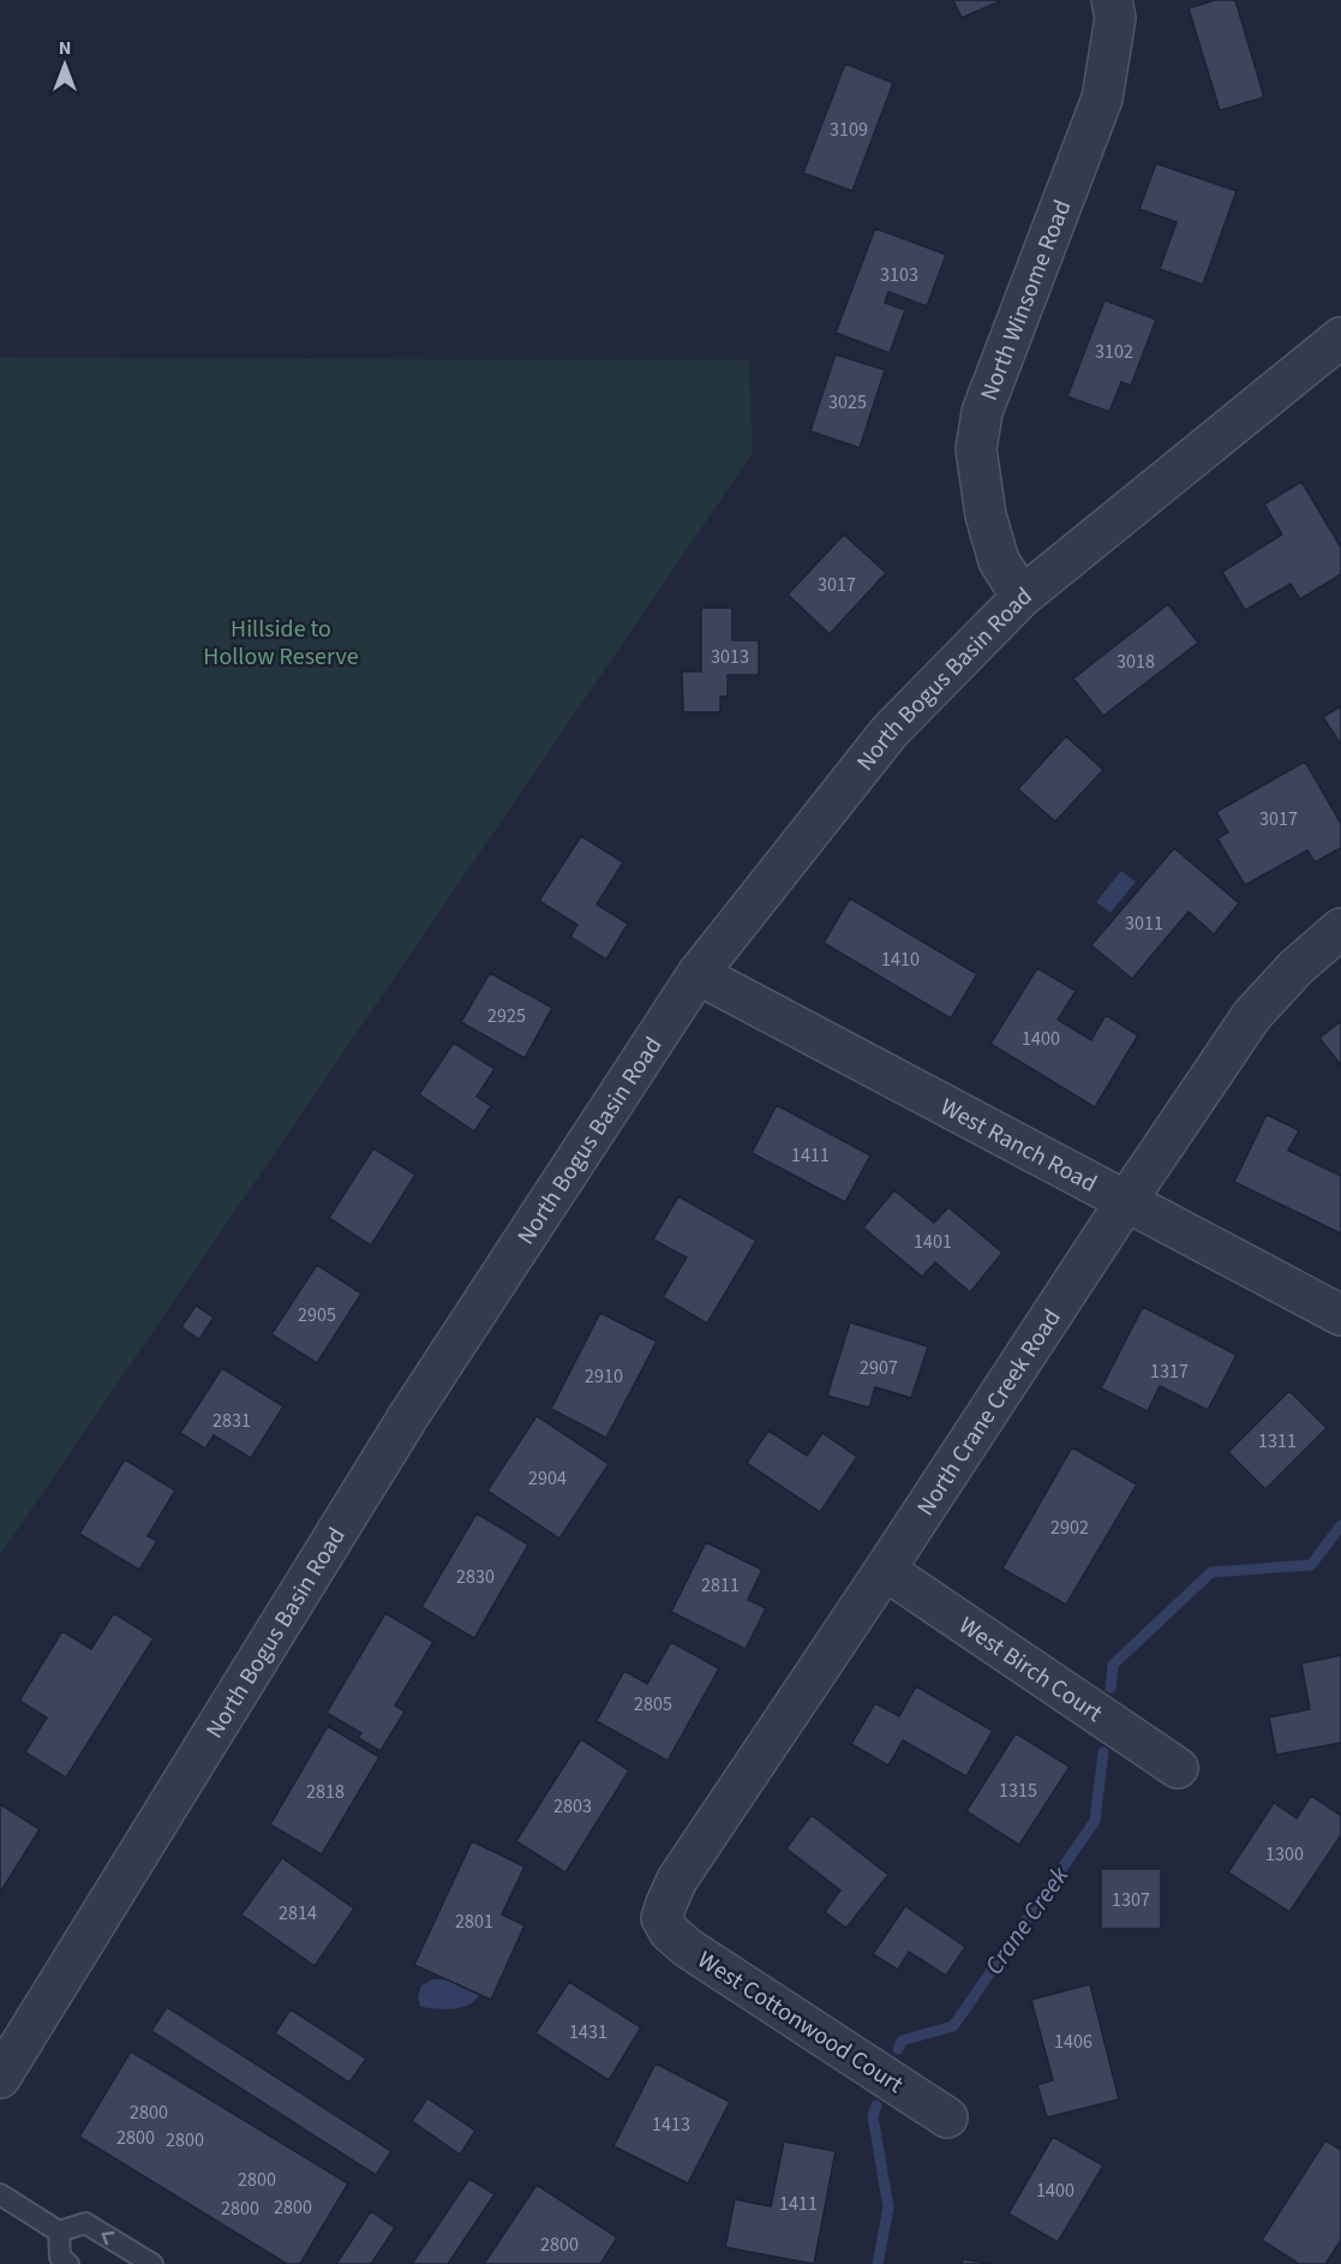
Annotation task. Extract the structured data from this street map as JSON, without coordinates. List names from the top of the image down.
{
  "streets": {
    "street": [
      "North Winsome Road",
      "North Bogus Basin Road",
      "West Ranch Road",
      "North Crane Creek Road",
      "West Birch Court",
      "West Cottonwood Court"
    ]
  },
  "crossings": [
    ["North Winsome Road", "North Bogus Basin Road"],
    ["North Bogus Basin Road", "West Ranch Road"],
    ["West Ranch Road", "North Crane Creek Road"],
    ["North Crane Creek Road", "West Birch Court"],
    ["North Crane Creek Road", "West Cottonwood Court"]
  ],
  "water": ["Crane Creek"],
  "parks": ["Hillside to Hollow Reserve"],
  "house_numbers": [
    "3109",
    "3103",
    "3102",
    "3025",
    "3017",
    "3013",
    "3018",
    "3017",
    "3011",
    "1410",
    "2925",
    "1400",
    "1411",
    "1401",
    "2905",
    "2907",
    "1317",
    "2910",
    "2831",
    "1311",
    "2904",
    "2902",
    "2830",
    "2811",
    "2805",
    "1315",
    "2818",
    "2803",
    "1300",
    "1307",
    "2814",
    "2801",
    "1431",
    "1406",
    "2800",
    "1413",
    "2800",
    "2800",
    "2800",
    "1400",
    "1411",
    "2800",
    "2800",
    "2800"
  ],
  "north": "top"
}
